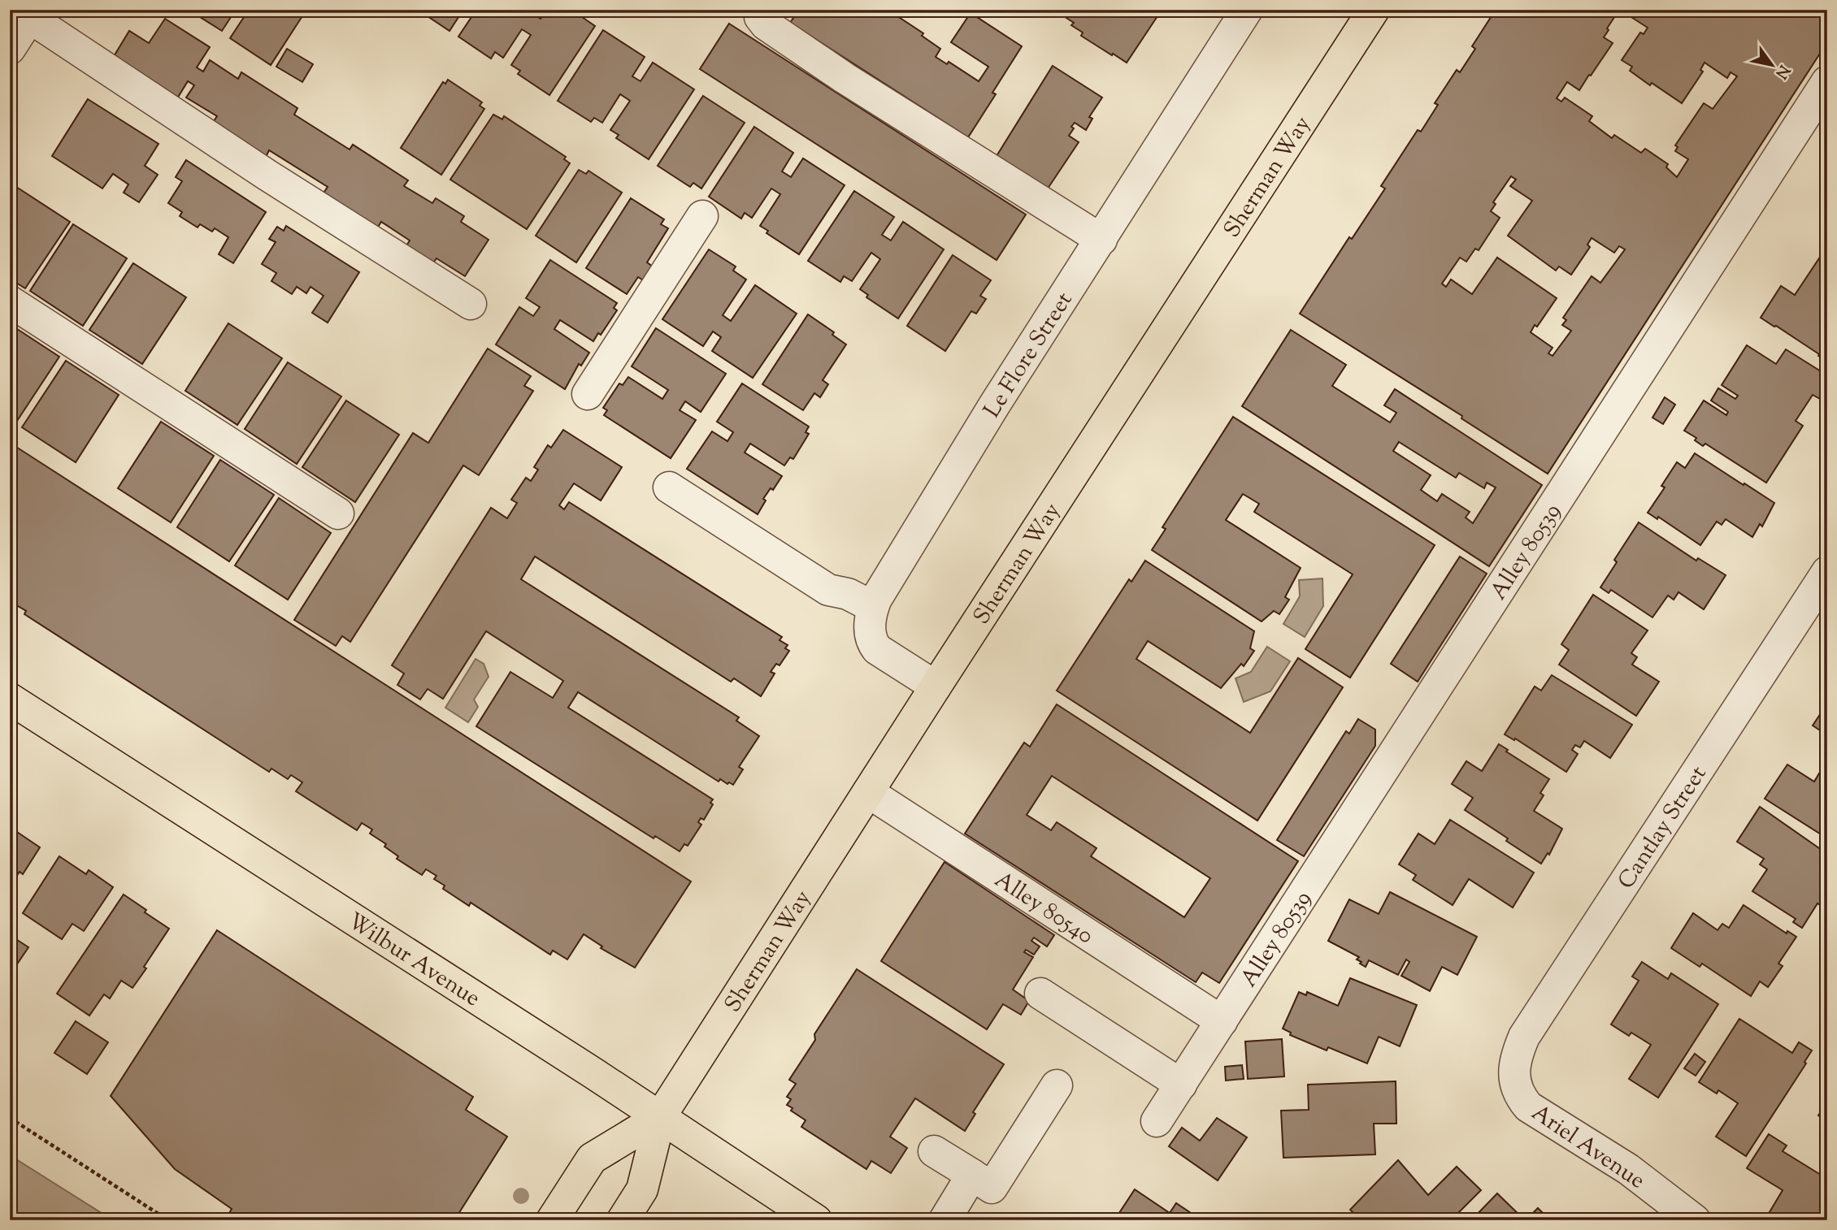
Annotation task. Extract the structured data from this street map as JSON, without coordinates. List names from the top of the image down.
{
  "streets": {
    "main road": ["Sherman Way", "Wilbur Avenue"],
    "street": [
      "Le Flore Street",
      "Alley 80539",
      "Cantlay Street",
      "Alley 80540",
      "Ariel Avenue"
    ]
  },
  "crossings": [
    ["Sherman Way", "Le Flore Street"],
    ["Sherman Way", "Alley 80540"],
    ["Sherman Way", "Wilbur Avenue"],
    ["Alley 80539", "Alley 80540"],
    ["Cantlay Street", "Ariel Avenue"]
  ],
  "north": "bottom right"
}
